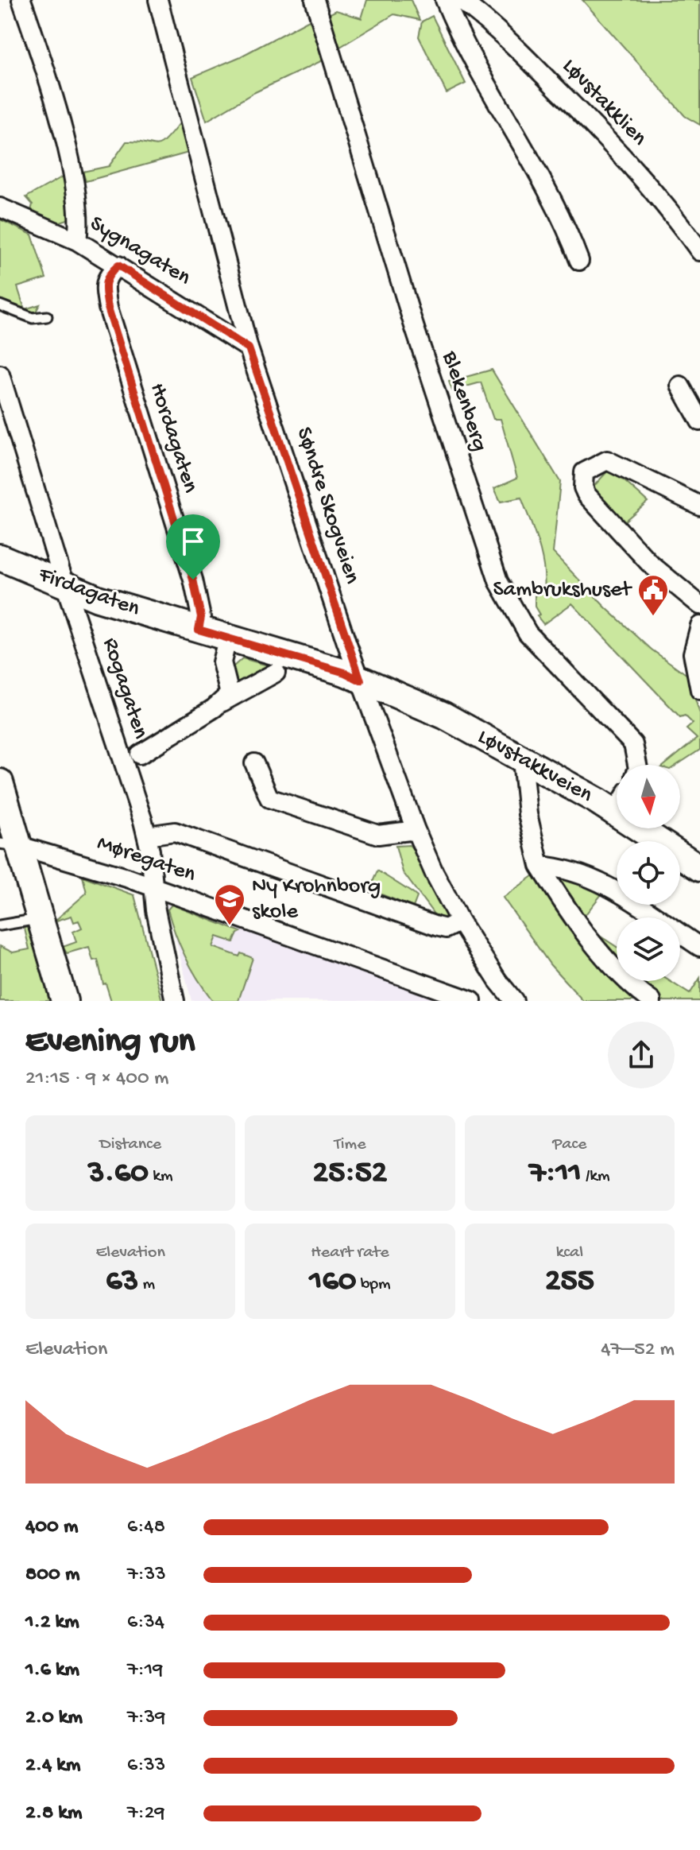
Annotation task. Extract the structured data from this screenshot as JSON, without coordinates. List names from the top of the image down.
{
  "streets": {
    "street": [
      "Løvstakklien",
      "Sygnagaten",
      "Blekenberg",
      "Hordagaten",
      "Søndre Skogveien",
      "Firdagaten",
      "Rogagaten",
      "Løvstakkveien",
      "Møregaten"
    ]
  },
  "crossings": [
    ["Sygnagaten", "Hordagaten"],
    ["Sygnagaten", "Søndre Skogveien"],
    ["Hordagaten", "Firdagaten"],
    ["Søndre Skogveien", "Firdagaten"],
    ["Søndre Skogveien", "Løvstakkveien"],
    ["Firdagaten", "Rogagaten"],
    ["Firdagaten", "Løvstakkveien"],
    ["Rogagaten", "Møregaten"]
  ],
  "places": {
    "public building": ["Sambrukshuset"],
    "school or university": ["Ny Krohnborg skole"]
  },
  "north": "bottom",
  "page": {
    "heading": ["Evening run", "21:15 · 9 × 400 m"],
    "stats": [
      ["Distance", "3.60 km"],
      ["Time", "25:52"],
      ["Pace", "7:11 /km"],
      ["Elevation", "63 m"],
      ["Heart rate", "160 bpm"],
      ["kcal", "255"]
    ],
    "chart": ["Elevation", "47–52 m"],
    "list": [
      {
        "name": "400 m",
        "note": "6:48"
      },
      {
        "name": "800 m",
        "note": "7:33"
      },
      {
        "name": "1.2 km",
        "note": "6:34"
      },
      {
        "name": "1.6 km",
        "note": "7:19"
      },
      {
        "name": "2.0 km",
        "note": "7:39"
      },
      {
        "name": "2.4 km",
        "note": "6:33"
      },
      {
        "name": "2.8 km",
        "note": "7:29"
      }
    ]
  }
}
